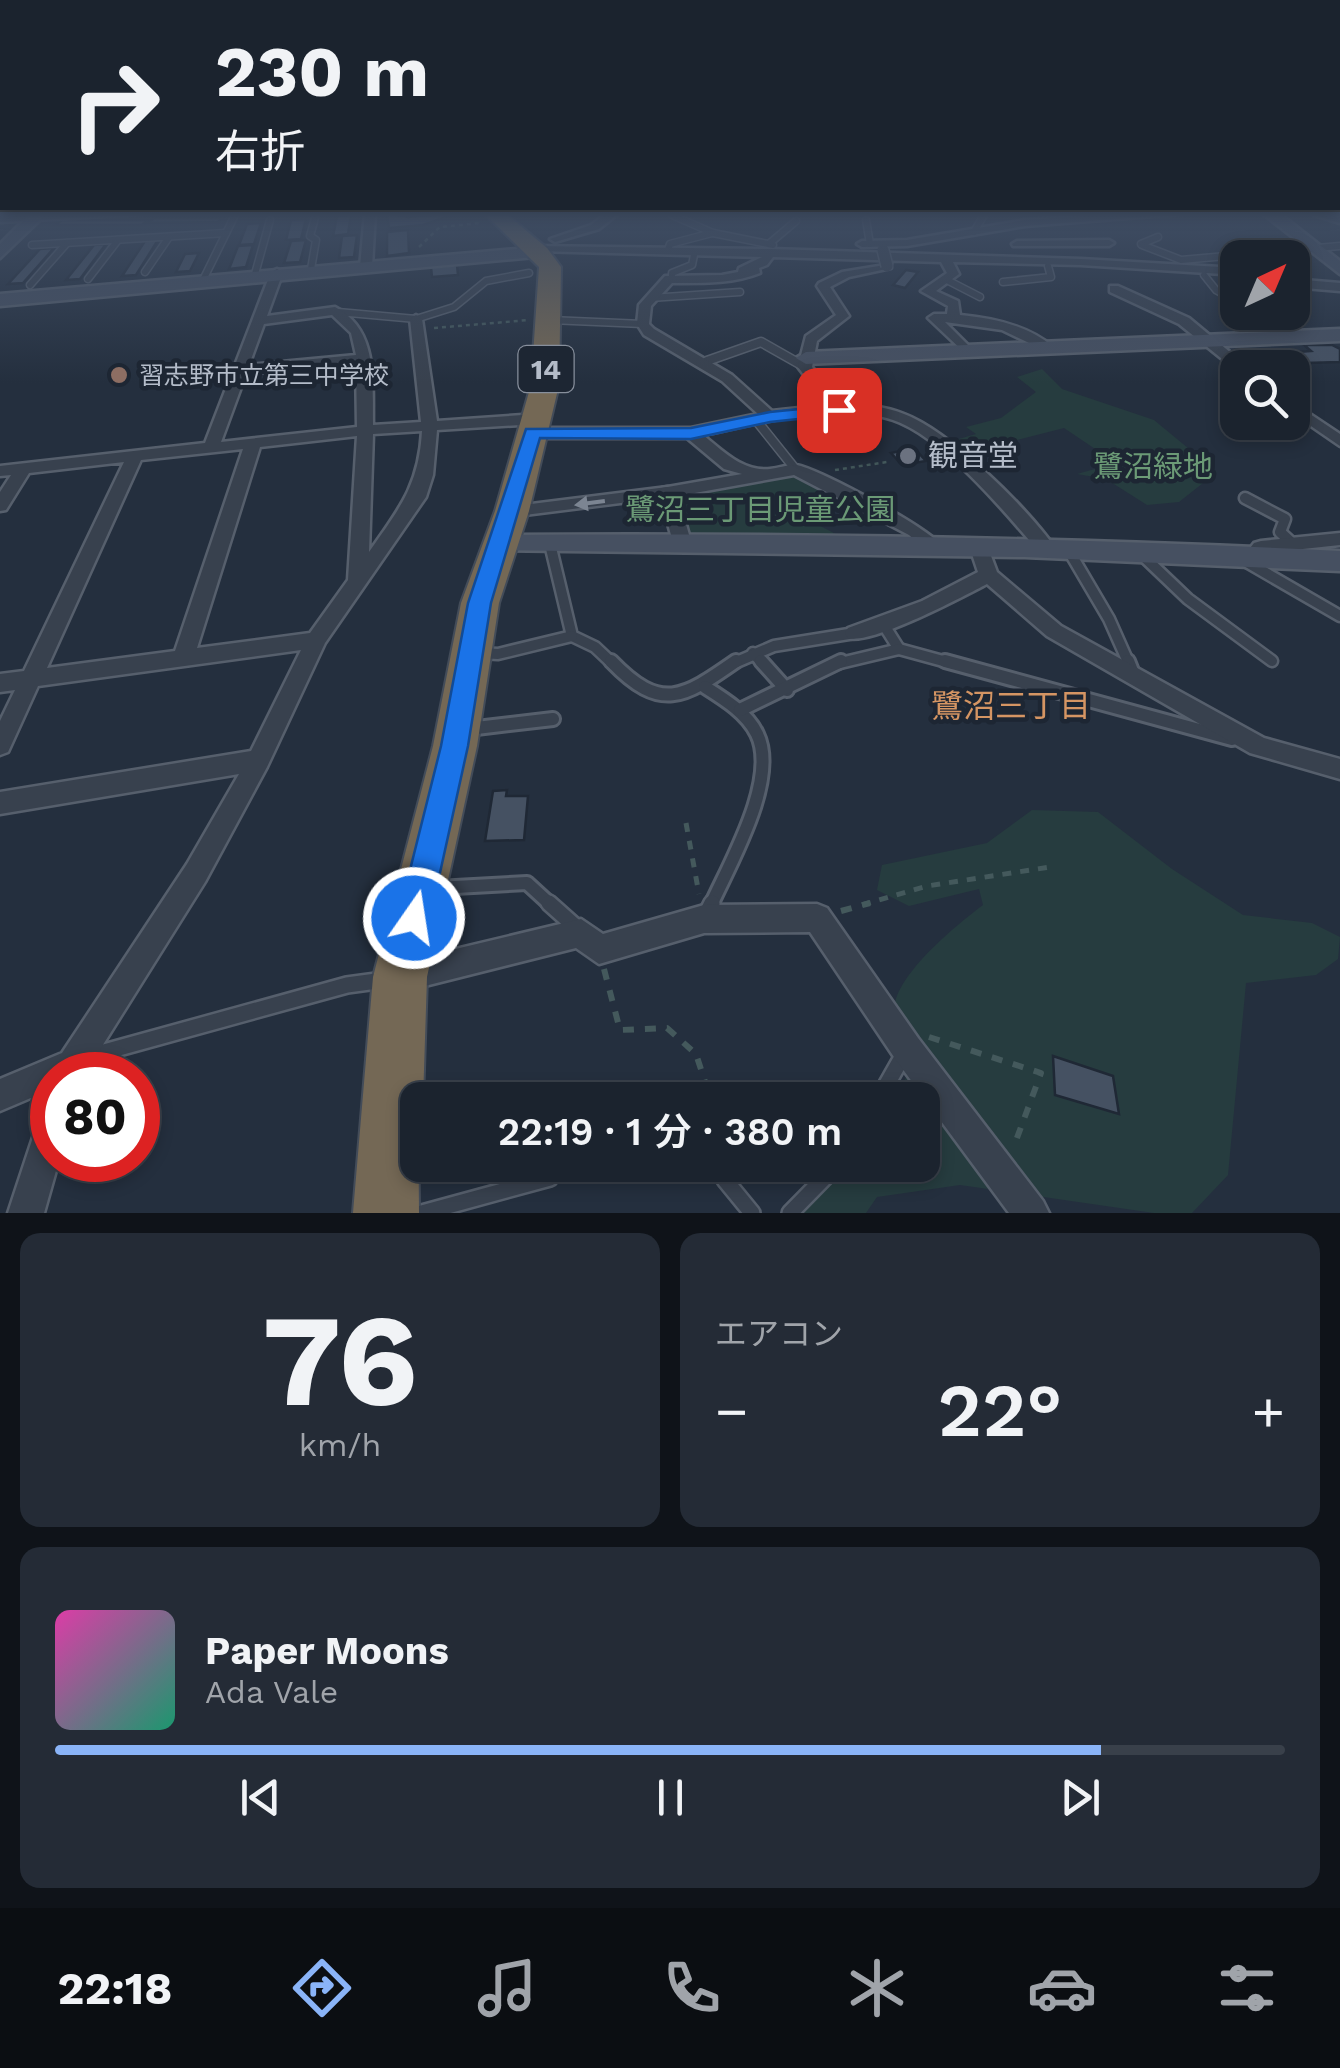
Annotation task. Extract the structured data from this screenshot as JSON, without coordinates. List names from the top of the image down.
{
  "streets": {
    "highway": ["14"]
  },
  "districts": ["鷺沼三丁目"],
  "parks": ["鷺沼緑地", "鷺沼三丁目児童公園"],
  "places": ["習志野市立第三中学校", "観音堂"],
  "north": "top right",
  "page": {
    "turn": ["230 m", "右折"],
    "limit": "80",
    "trip": "22:19 · 1 分 · 380 m",
    "tile": [
      ["76", "km/h"],
      "エアコン"
    ],
    "heat": ["−", "22°", "+"],
    "song": ["Paper Moons", "Ada Vale"],
    "tabs": "22:18"
  }
}
